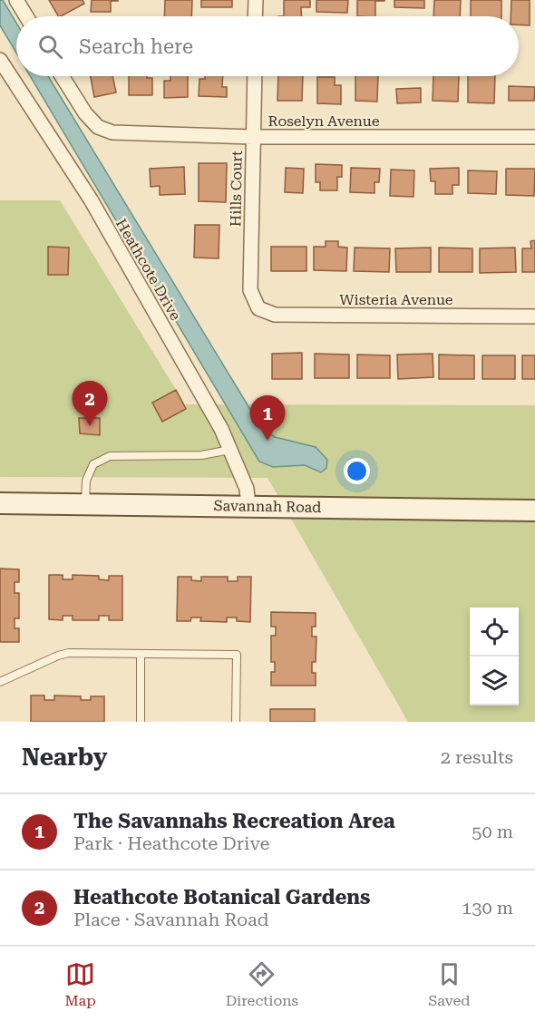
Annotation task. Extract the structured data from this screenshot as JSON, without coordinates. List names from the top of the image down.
{
  "streets": {
    "street": [
      "Roselyn Avenue",
      "Hills Court",
      "Heathcote Drive",
      "Wisteria Avenue",
      "Savannah Road"
    ]
  },
  "crossings": [
    ["Roselyn Avenue", "Hills Court"],
    ["Hills Court", "Wisteria Avenue"],
    ["Heathcote Drive", "Savannah Road"]
  ],
  "page": {
    "search": "Search here",
    "pins": ["2", "1"],
    "heading": ["Nearby", "2 results"],
    "list": [
      {
        "mark": "1",
        "name": "The Savannahs Recreation Area",
        "note": "Park · Heathcote Drive",
        "value": "50 m"
      },
      {
        "mark": "2",
        "name": "Heathcote Botanical Gardens",
        "note": "Place · Savannah Road",
        "value": "130 m"
      }
    ],
    "nav": ["Map", "Directions", "Saved"]
  }
}
